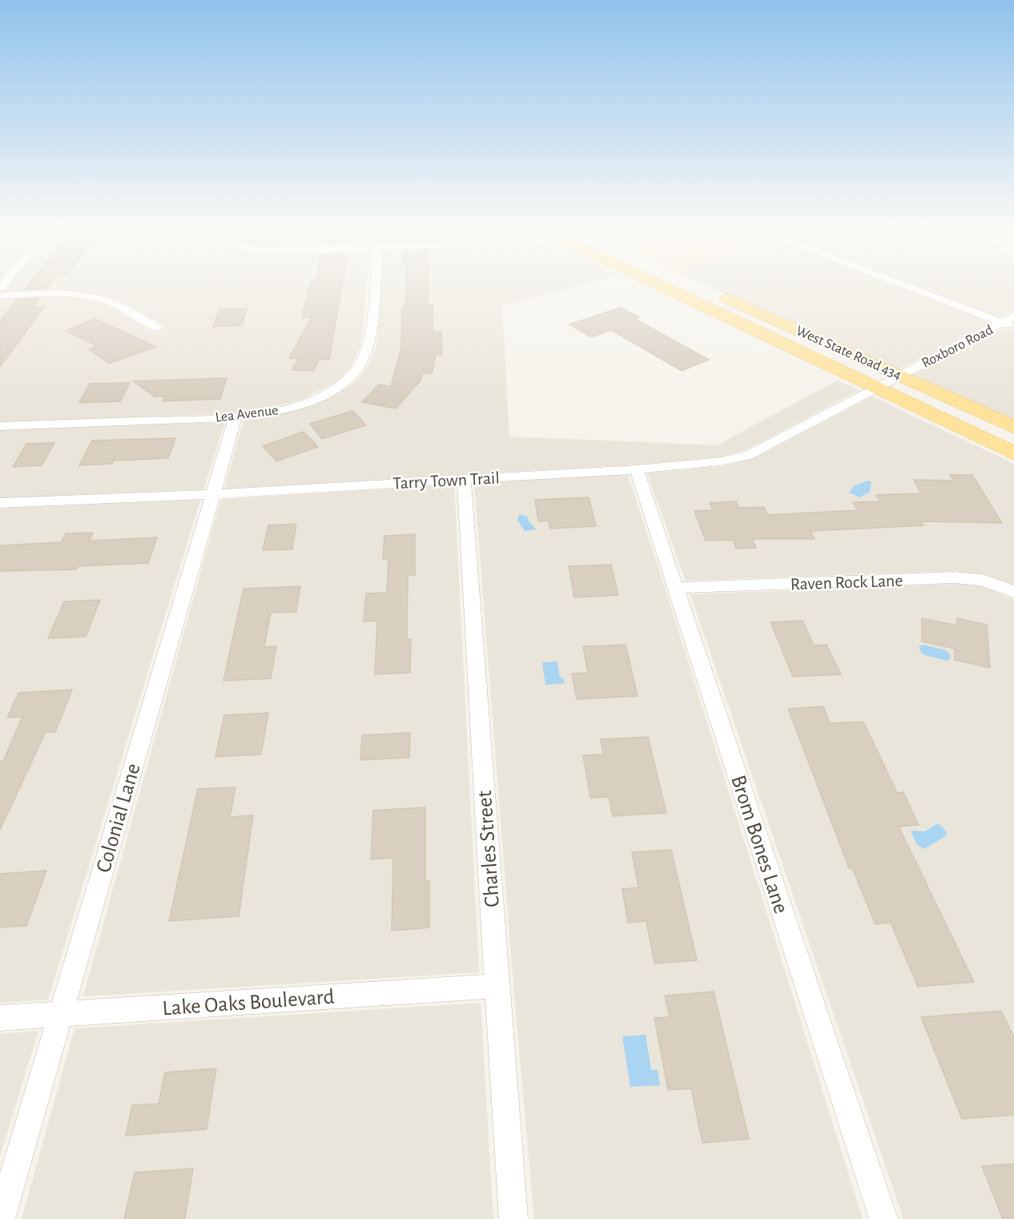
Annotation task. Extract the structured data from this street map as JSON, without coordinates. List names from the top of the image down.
{
  "streets": {
    "main road": ["West State Road 434"],
    "street": [
      "Roxboro Road",
      "Lea Avenue",
      "Tarry Town Trail",
      "Raven Rock Lane",
      "Colonial Lane",
      "Brom Bones Lane",
      "Charles Street",
      "Lake Oaks Boulevard"
    ]
  },
  "crossings": [
    ["Roxboro Road", "West State Road 434"],
    ["Roxboro Road", "Tarry Town Trail"],
    ["Lea Avenue", "Colonial Lane"],
    ["Tarry Town Trail", "Colonial Lane"],
    ["Tarry Town Trail", "Brom Bones Lane"],
    ["Tarry Town Trail", "Charles Street"],
    ["Raven Rock Lane", "Brom Bones Lane"],
    ["Colonial Lane", "Lake Oaks Boulevard"],
    ["Charles Street", "Lake Oaks Boulevard"]
  ]
}
